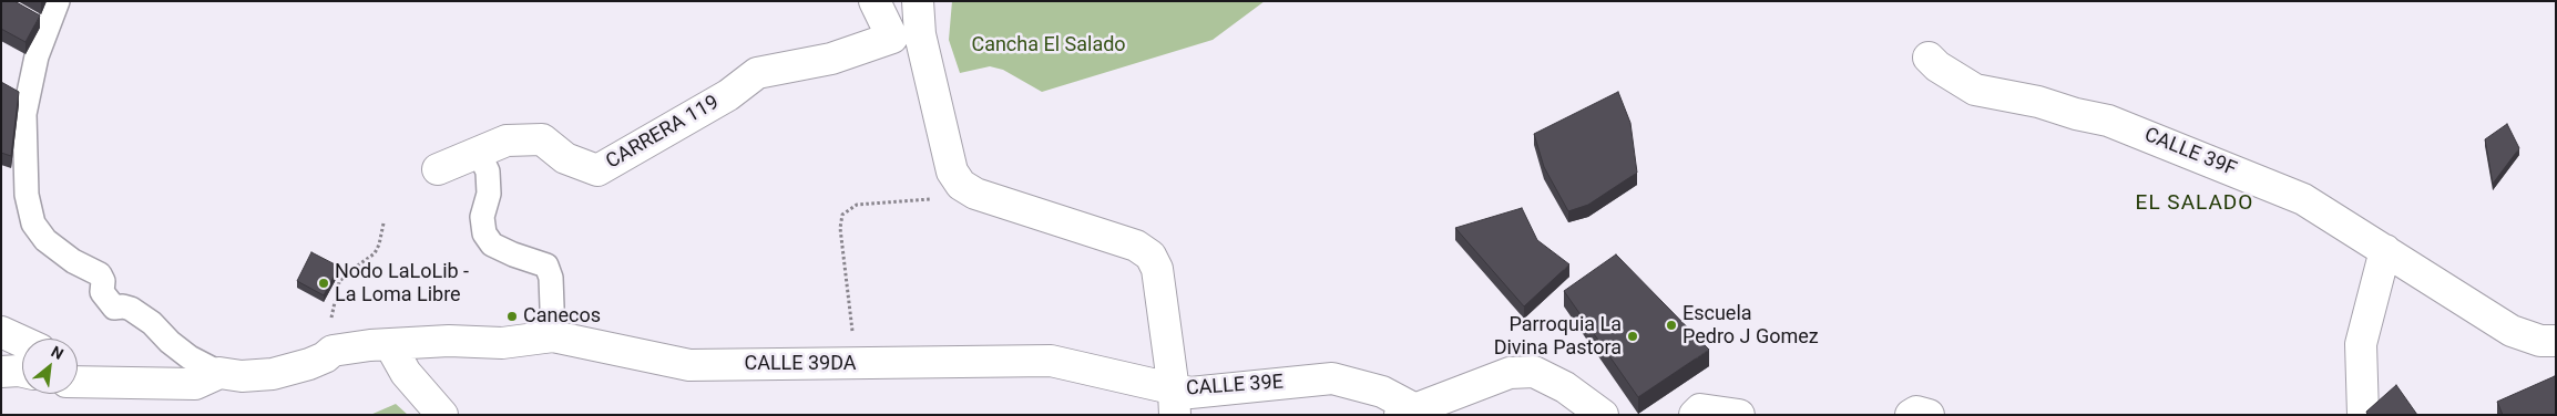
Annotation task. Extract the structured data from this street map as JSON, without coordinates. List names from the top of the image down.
{
  "streets": {
    "street": [
      "CARRERA 119",
      "CALLE 39F",
      "CALLE 39DA",
      "CALLE 39E"
    ]
  },
  "crossings": [
    ["CALLE 39DA", "CALLE 39E"]
  ],
  "districts": ["EL SALADO"],
  "parks": ["Cancha El Salado"],
  "places": [
    "Nodo LaLoLib - La Loma Libre",
    "Canecos",
    "Escuela Pedro J Gomez",
    "Parroquia La Divina Pastora"
  ],
  "north": "top right"
}
